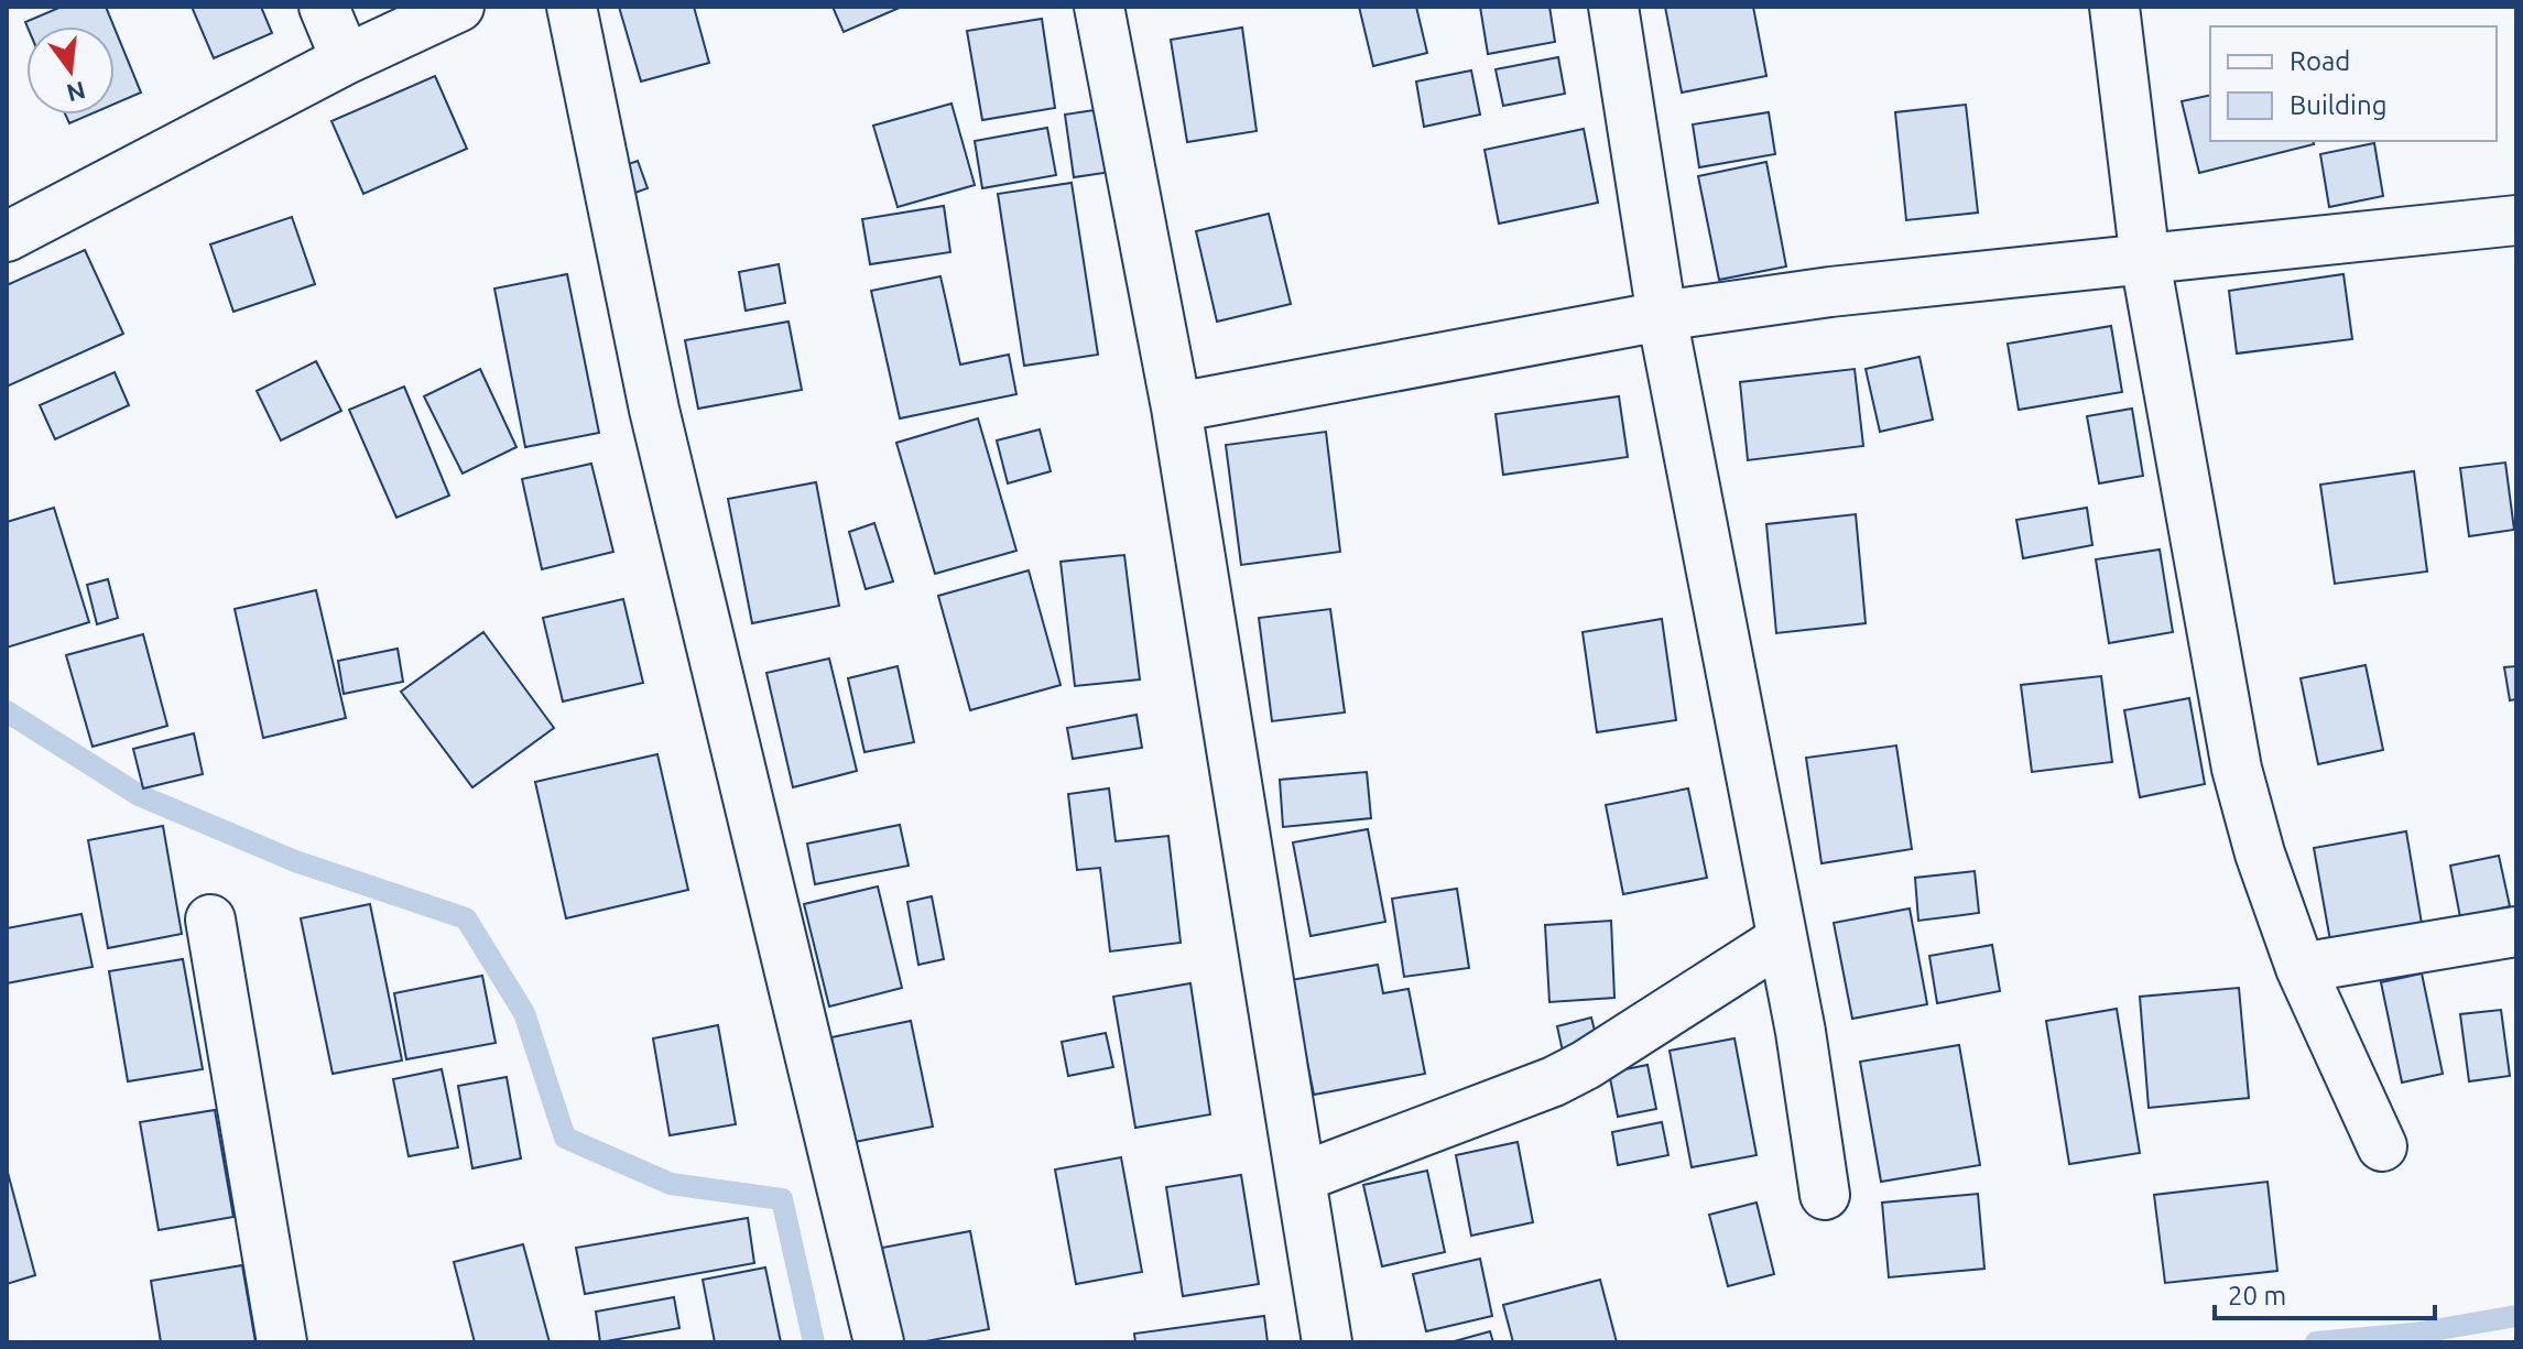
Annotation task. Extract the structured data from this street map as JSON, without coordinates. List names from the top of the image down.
{
  "legend": ["Road", "Building"],
  "scale_bar": "20 m",
  "north": "bottom"
}
